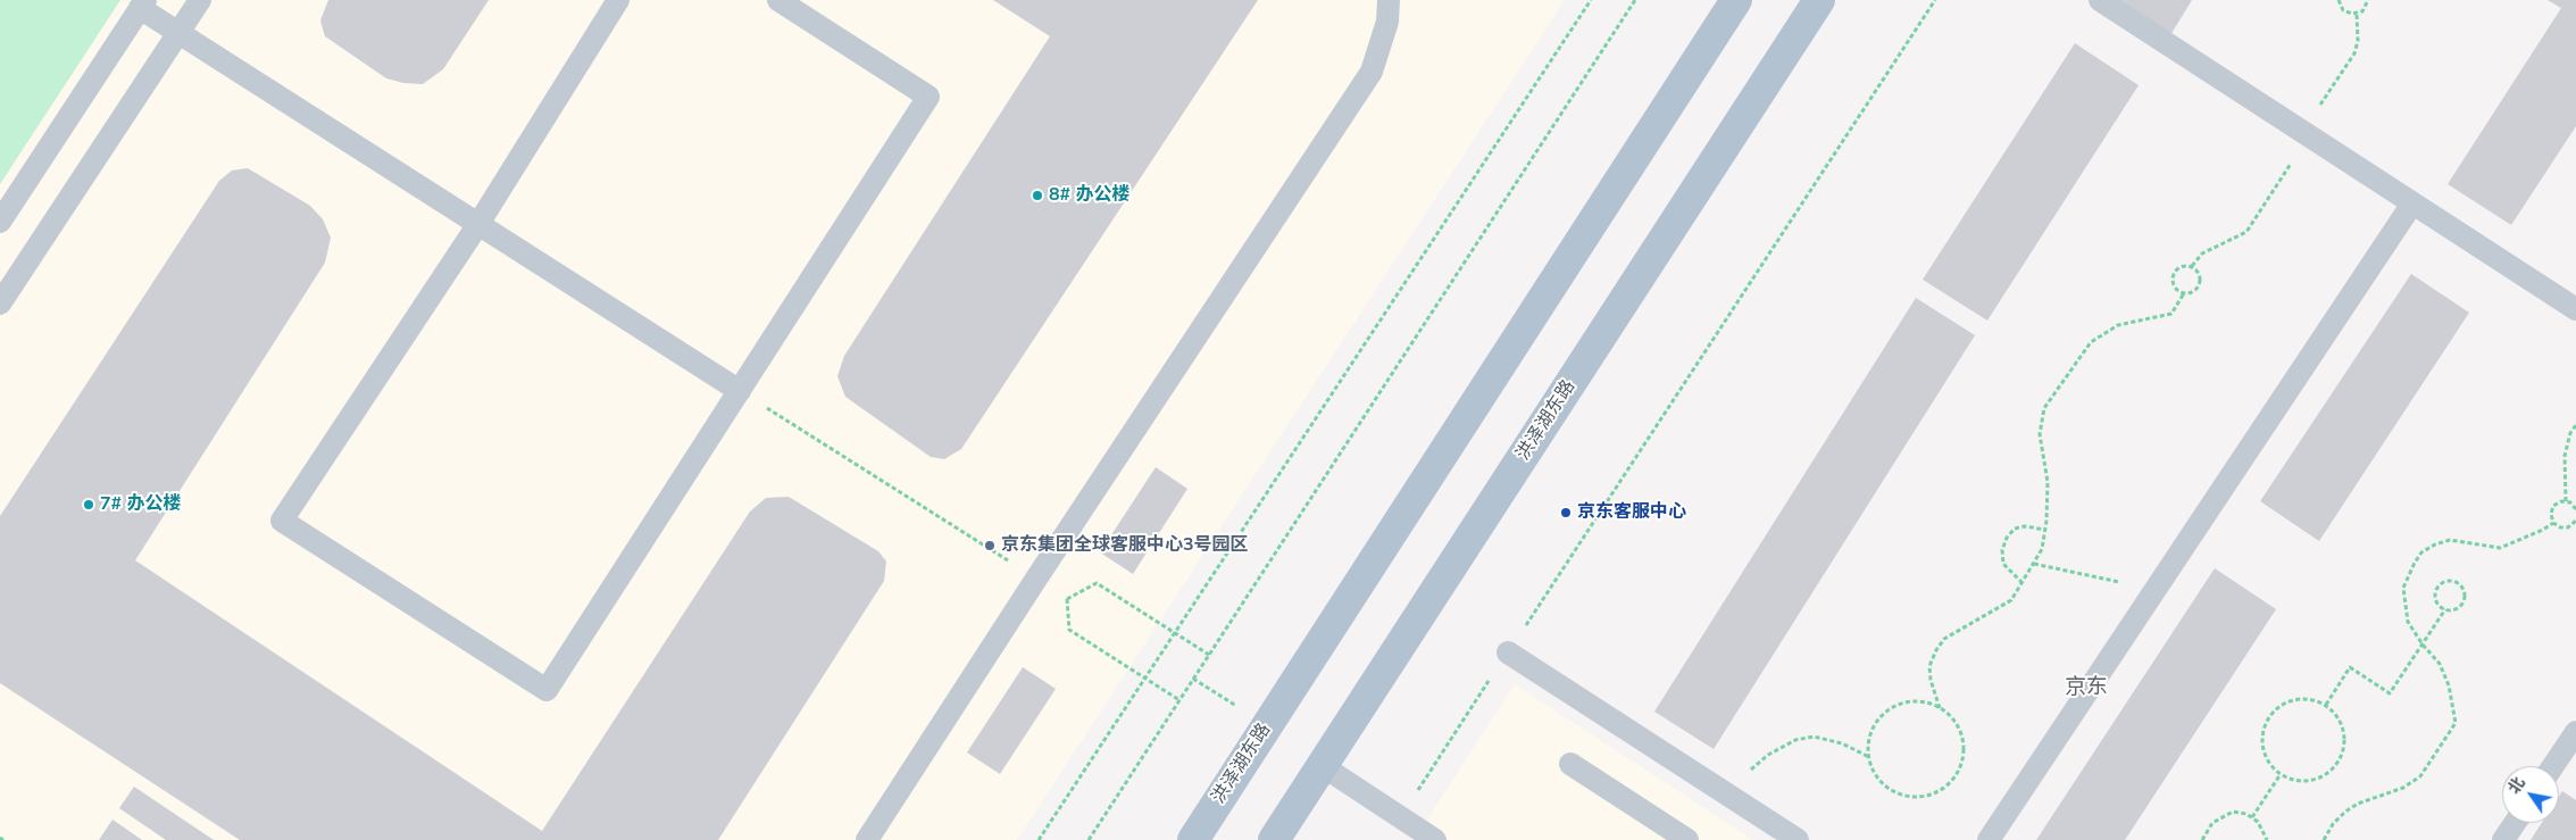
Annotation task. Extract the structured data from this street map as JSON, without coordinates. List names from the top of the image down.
{
  "streets": {
    "main road": ["洪泽湖东路"]
  },
  "districts": ["京东"],
  "places": [
    "8# 办公楼",
    "7# 办公楼",
    "京东客服中心",
    "京东集团全球客服中心3号园区"
  ],
  "north": "top left"
}
